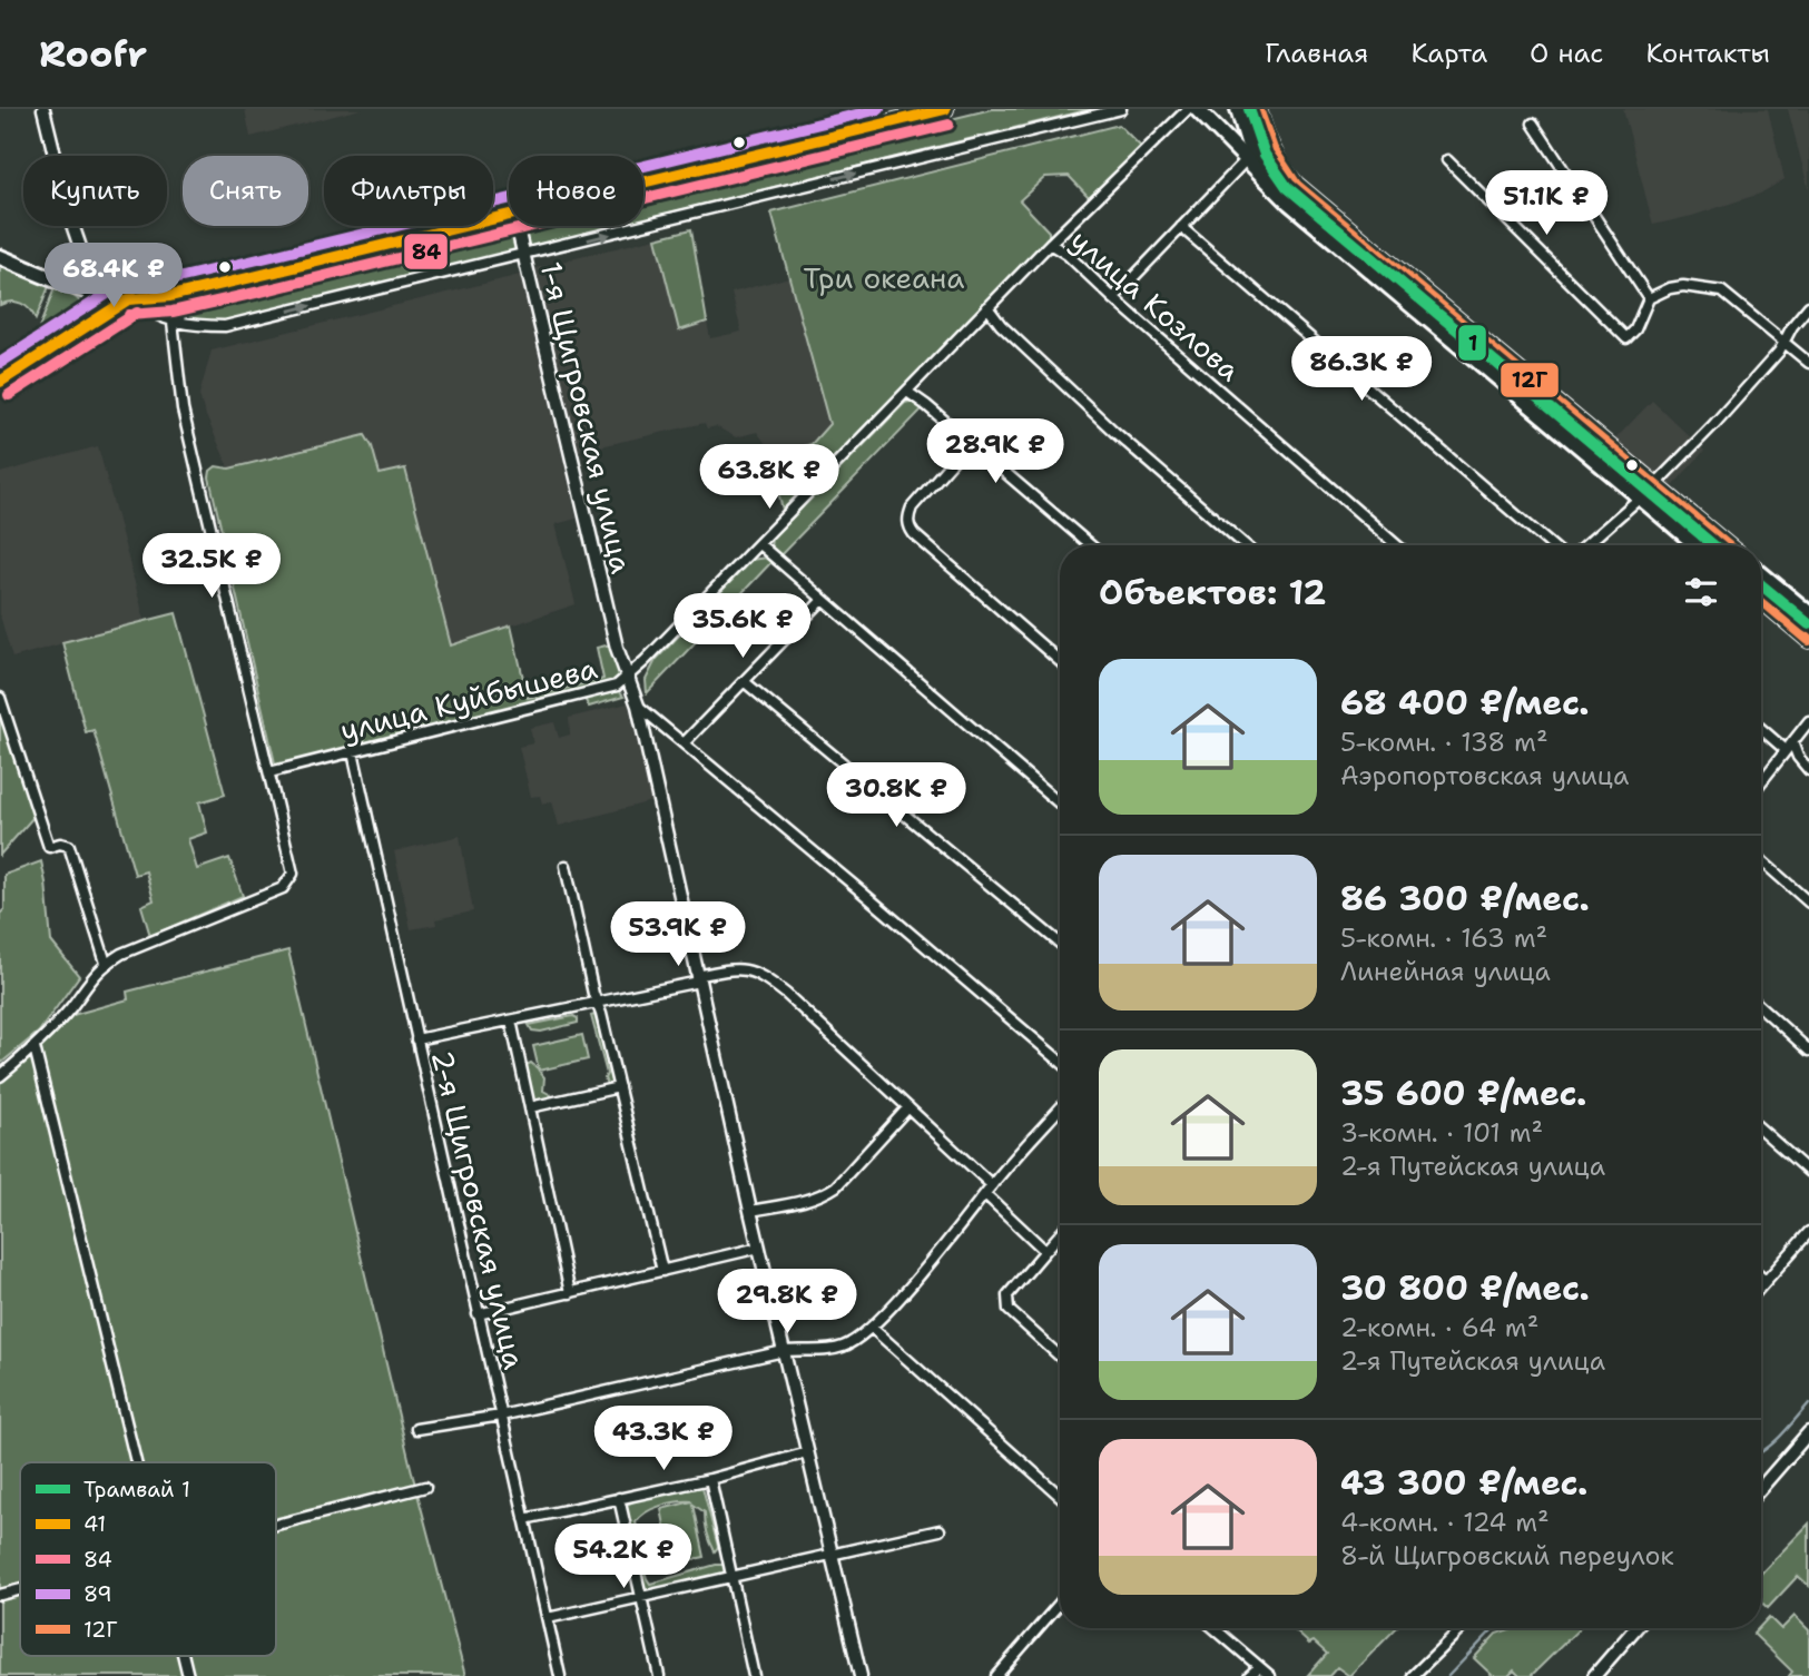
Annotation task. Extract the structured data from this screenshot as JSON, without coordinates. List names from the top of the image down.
{
  "streets": {
    "street": [
      "улица Козлова",
      "1-я Щигровская улица",
      "улица Куйбышева",
      "2-я Щигровская улица"
    ]
  },
  "crossings": [
    ["улица Козлова", "улица Куйбышева"],
    ["1-я Щигровская улица", "улица Куйбышева"],
    ["улица Куйбышева", "2-я Щигровская улица"]
  ],
  "parks": ["Три океана"],
  "lines": [
    "tram line 1",
    "transit line 41",
    "transit line 89",
    "transit line 12Г",
    "transit line 84"
  ],
  "legend": [
    "Трамвай 1",
    "41",
    "84",
    "89",
    "12Г"
  ],
  "page": {
    "header": "Roofr",
    "nav": [
      "Главная",
      "Карта",
      "О нас",
      "Контакты"
    ],
    "chip": [
      "Купить",
      "Снять",
      "Фильтры",
      "Новое"
    ],
    "price": [
      "51.1K ₽",
      "68.4K ₽",
      "86.3K ₽",
      "28.9K ₽",
      "63.8K ₽",
      "32.5K ₽",
      "35.6K ₽",
      "30.8K ₽",
      "53.9K ₽",
      "29.8K ₽",
      "43.3K ₽",
      "54.2K ₽"
    ],
    "heading": "Объектов: 12",
    "list": [
      {
        "name": "68 400 ₽/мес.",
        "note": "5-комн. · 138 m² · Аэропортовская улица"
      },
      {
        "name": "86 300 ₽/мес.",
        "note": "5-комн. · 163 m² · Линейная улица"
      },
      {
        "name": "35 600 ₽/мес.",
        "note": "3-комн. · 101 m² · 2-я Путейская улица"
      },
      {
        "name": "30 800 ₽/мес.",
        "note": "2-комн. · 64 m² · 2-я Путейская улица"
      },
      {
        "name": "43 300 ₽/мес.",
        "note": "4-комн. · 124 m² · 8-й Щигровский переулок"
      }
    ]
  }
}
